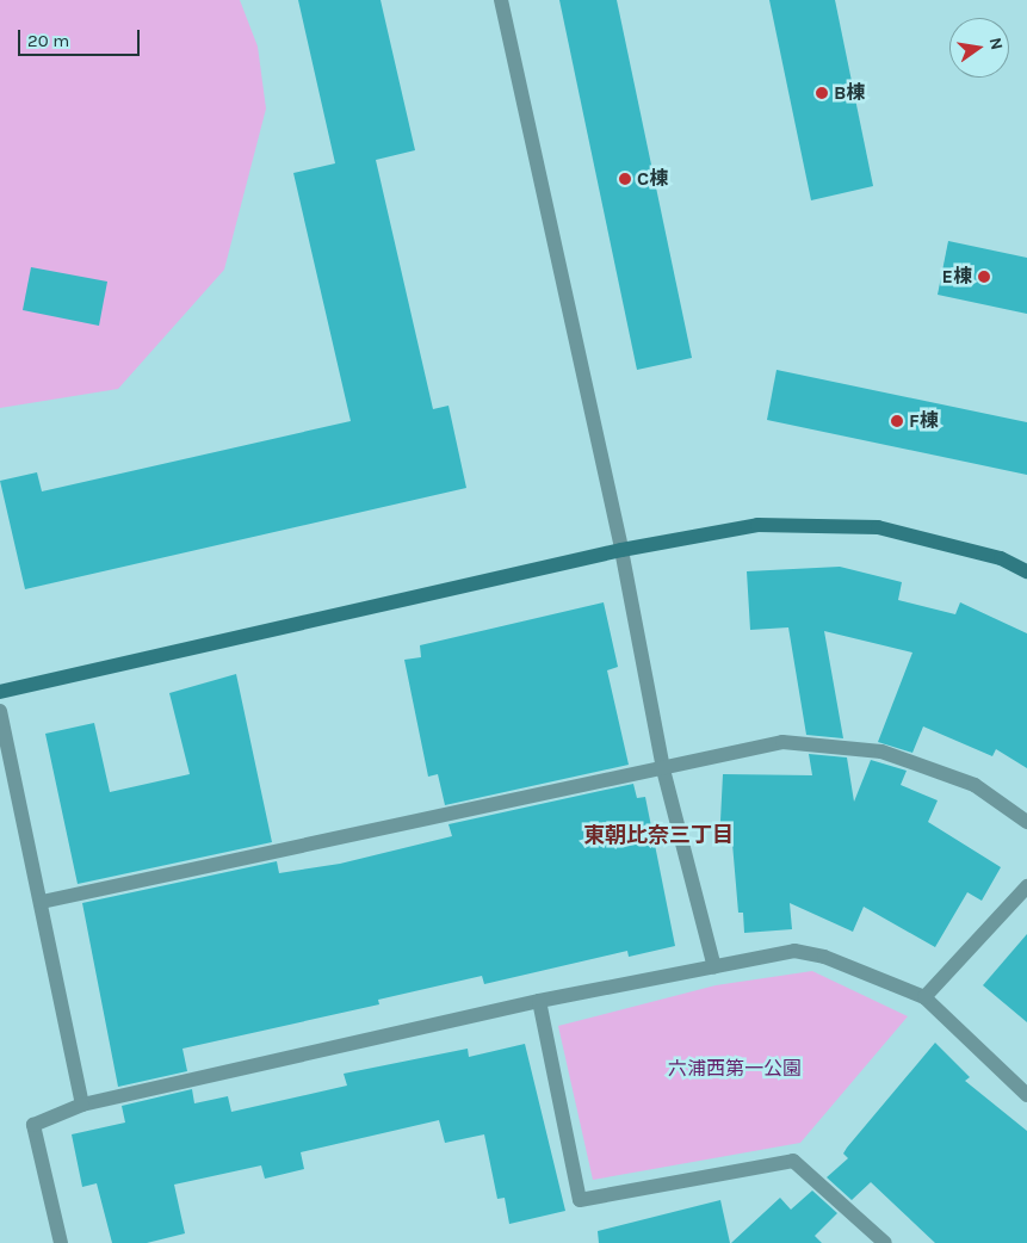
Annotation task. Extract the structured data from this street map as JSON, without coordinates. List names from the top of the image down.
{
  "districts": ["東朝比奈三丁目"],
  "parks": ["六浦西第一公園"],
  "places": [
    "B棟",
    "C棟",
    "E棟",
    "F棟"
  ],
  "scale_bar": "20 m",
  "north": "right"
}
